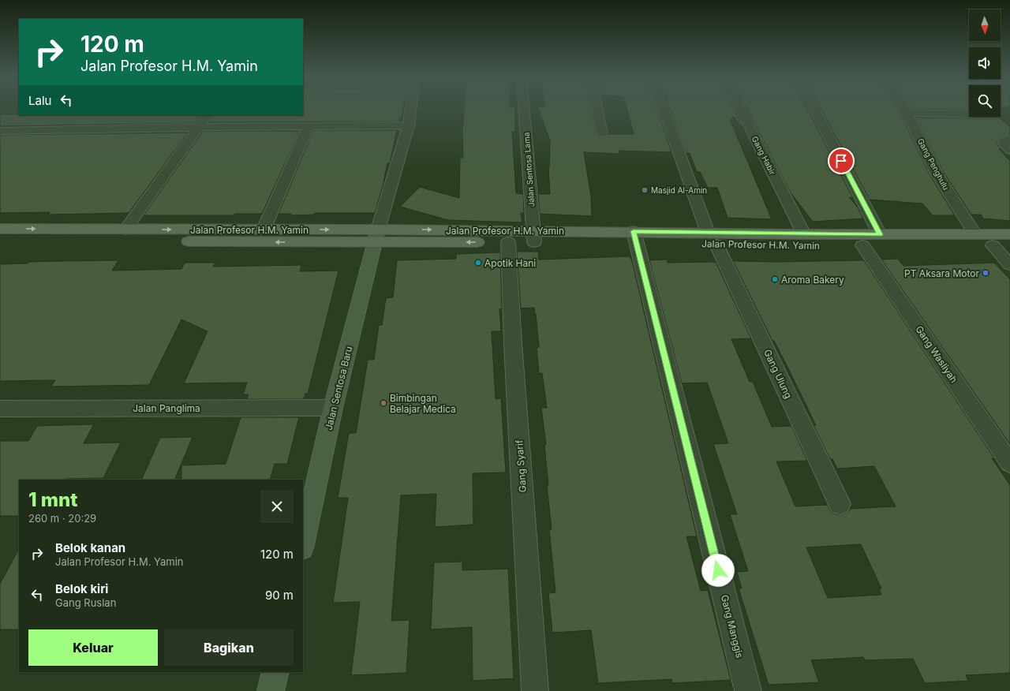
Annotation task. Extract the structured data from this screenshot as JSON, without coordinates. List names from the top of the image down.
{
  "streets": {
    "main road": ["Jalan Profesor H.M. Yamin"],
    "street": [
      "Gang Habir",
      "Gang Penghulu",
      "Jalan Sentosa Lama",
      "Gang Wasliyah",
      "Gang Ulung",
      "Jalan Sentosa Baru",
      "Jalan Panglima",
      "Gang Syarif",
      "Gang Manggis"
    ]
  },
  "crossings": [
    ["Gang Habir", "Jalan Profesor H.M. Yamin"],
    ["Gang Penghulu", "Jalan Profesor H.M. Yamin"],
    ["Jalan Sentosa Lama", "Jalan Profesor H.M. Yamin"],
    ["Jalan Profesor H.M. Yamin", "Gang Wasliyah"],
    ["Jalan Profesor H.M. Yamin", "Gang Ulung"],
    ["Jalan Profesor H.M. Yamin", "Jalan Sentosa Baru"],
    ["Jalan Profesor H.M. Yamin", "Gang Syarif"],
    ["Jalan Profesor H.M. Yamin", "Gang Manggis"],
    ["Jalan Sentosa Baru", "Jalan Panglima"]
  ],
  "places": [
    "Masjid Al-Amin",
    "Apotik Hani",
    "PT Aksara Motor",
    "Aroma Bakery",
    "Bimbingan Belajar Medica"
  ],
  "north": "bottom",
  "page": {
    "turn": ["120 m", "Jalan Profesor H.M. Yamin"],
    "then": "Lalu",
    "heading": ["1 mnt", "260 m · 20:29"],
    "list": [
      {
        "name": "Belok kanan",
        "note": "Jalan Profesor H.M. Yamin",
        "value": "120 m"
      },
      {
        "name": "Belok kiri",
        "note": "Gang Ruslan",
        "value": "90 m"
      }
    ],
    "buttons": ["Keluar", "Bagikan"]
  }
}
